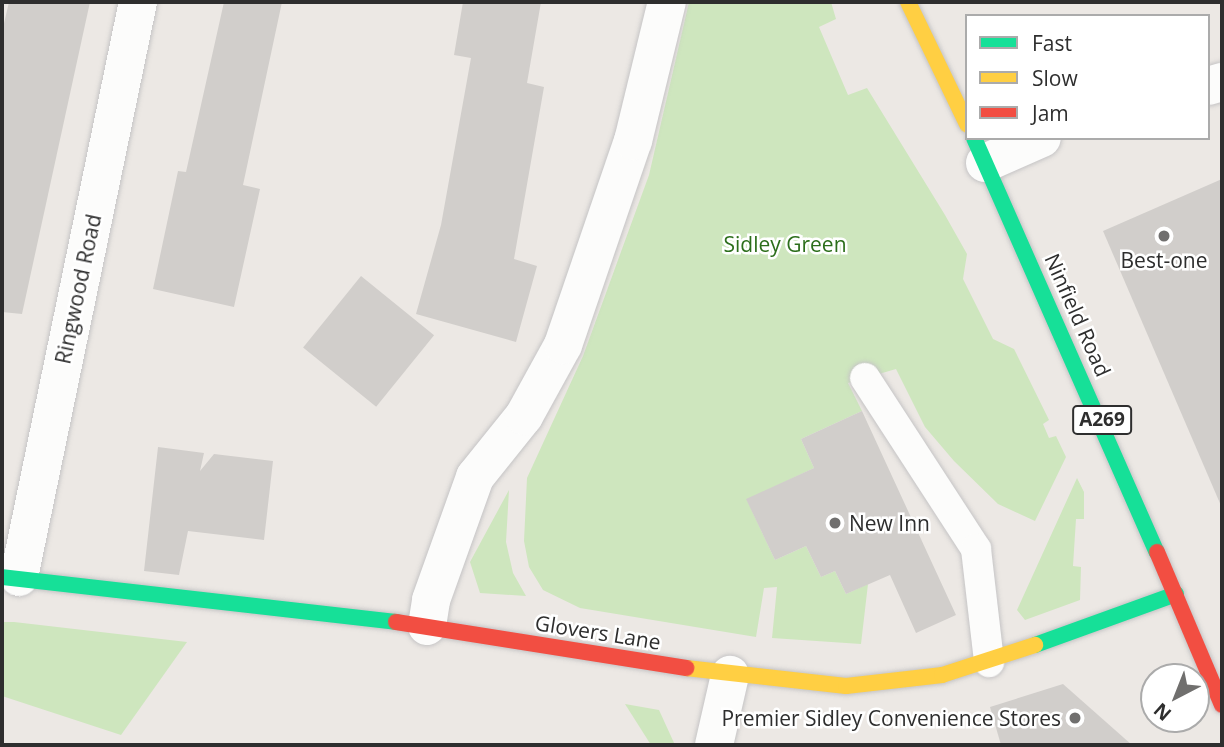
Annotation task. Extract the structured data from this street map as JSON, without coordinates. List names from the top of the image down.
{
  "streets": {
    "street": [
      "Ringwood Road",
      "Ninfield Road",
      "A269",
      "Glovers Lane"
    ]
  },
  "crossings": [
    ["Ringwood Road", "Glovers Lane"],
    ["Ninfield Road", "Glovers Lane"]
  ],
  "parks": ["Sidley Green"],
  "places": ["Best-one", "New Inn", "Premier Sidley Convenience Stores"],
  "legend": ["Fast", "Slow", "Jam"],
  "north": "bottom left"
}
